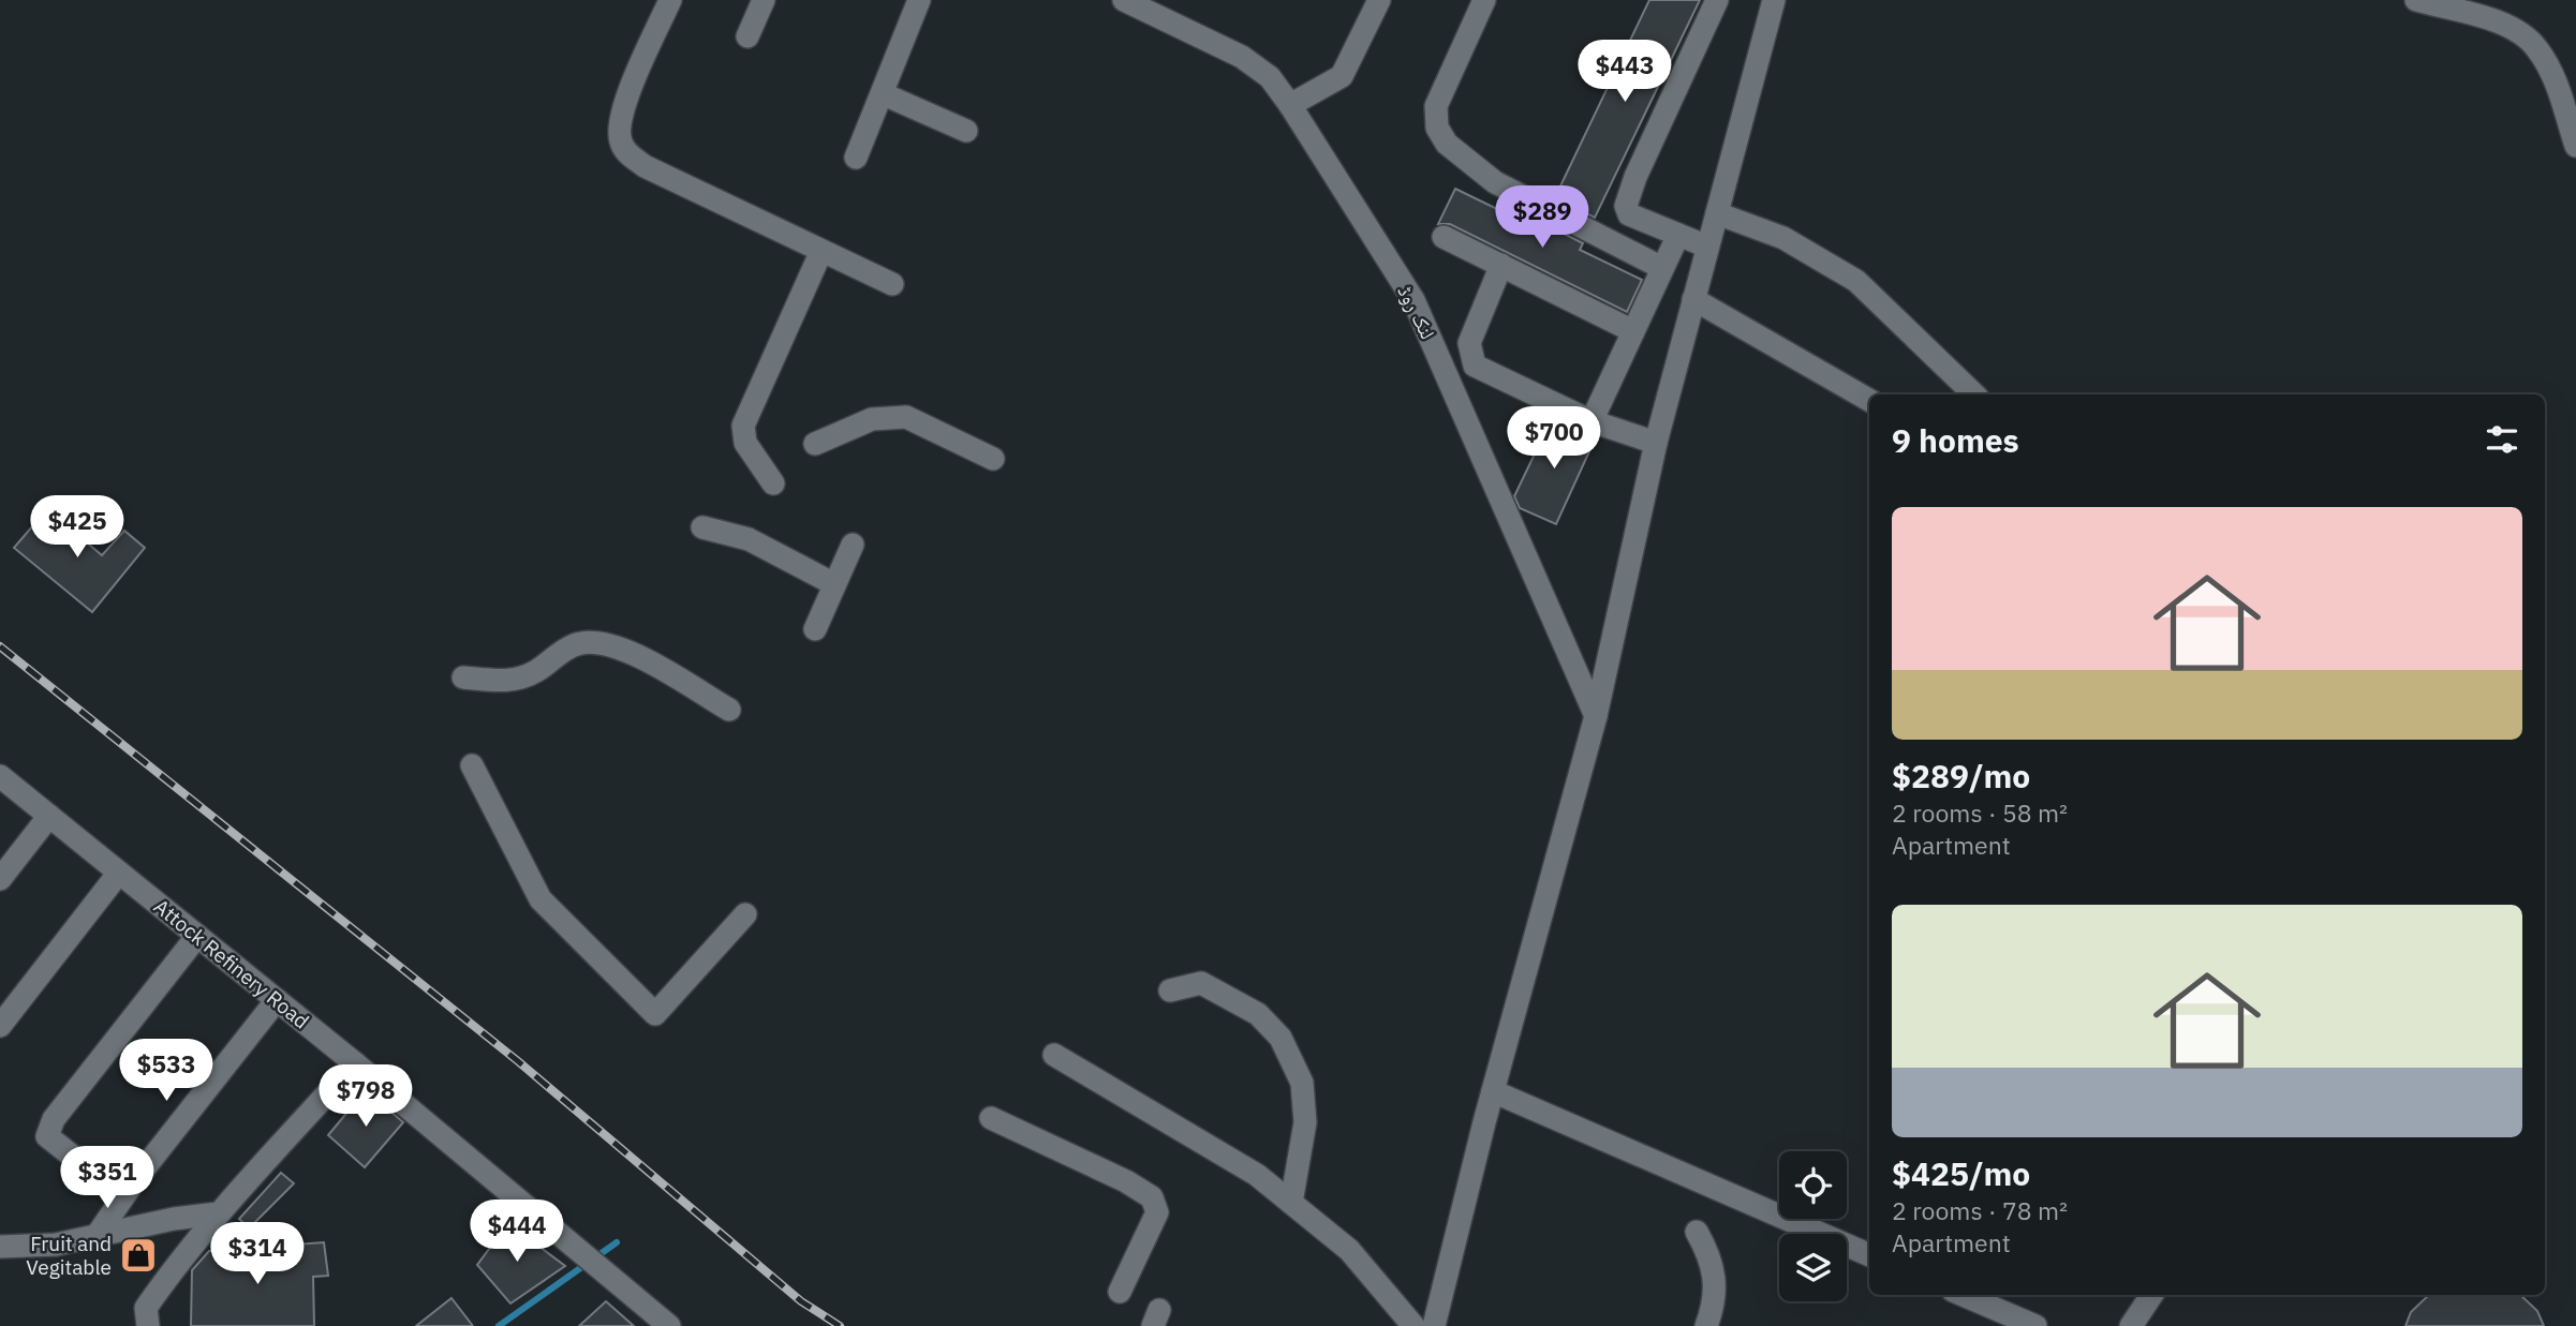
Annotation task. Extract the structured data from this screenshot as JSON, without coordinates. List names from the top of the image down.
{
  "streets": {
    "street": ["لنک روڈ", "Attock Refinery Road"]
  },
  "places": {
    "shop": ["Fruit and Vegitable"]
  },
  "page": {
    "price": [
      "$443",
      "$289",
      "$700",
      "$425",
      "$533",
      "$798",
      "$351",
      "$444",
      "$314"
    ],
    "heading": "9 homes",
    "list": [
      {
        "name": "$289/mo",
        "note": "2 rooms · 58 m² · Apartment"
      },
      {
        "name": "$425/mo",
        "note": "2 rooms · 78 m² · Apartment"
      }
    ]
  }
}
